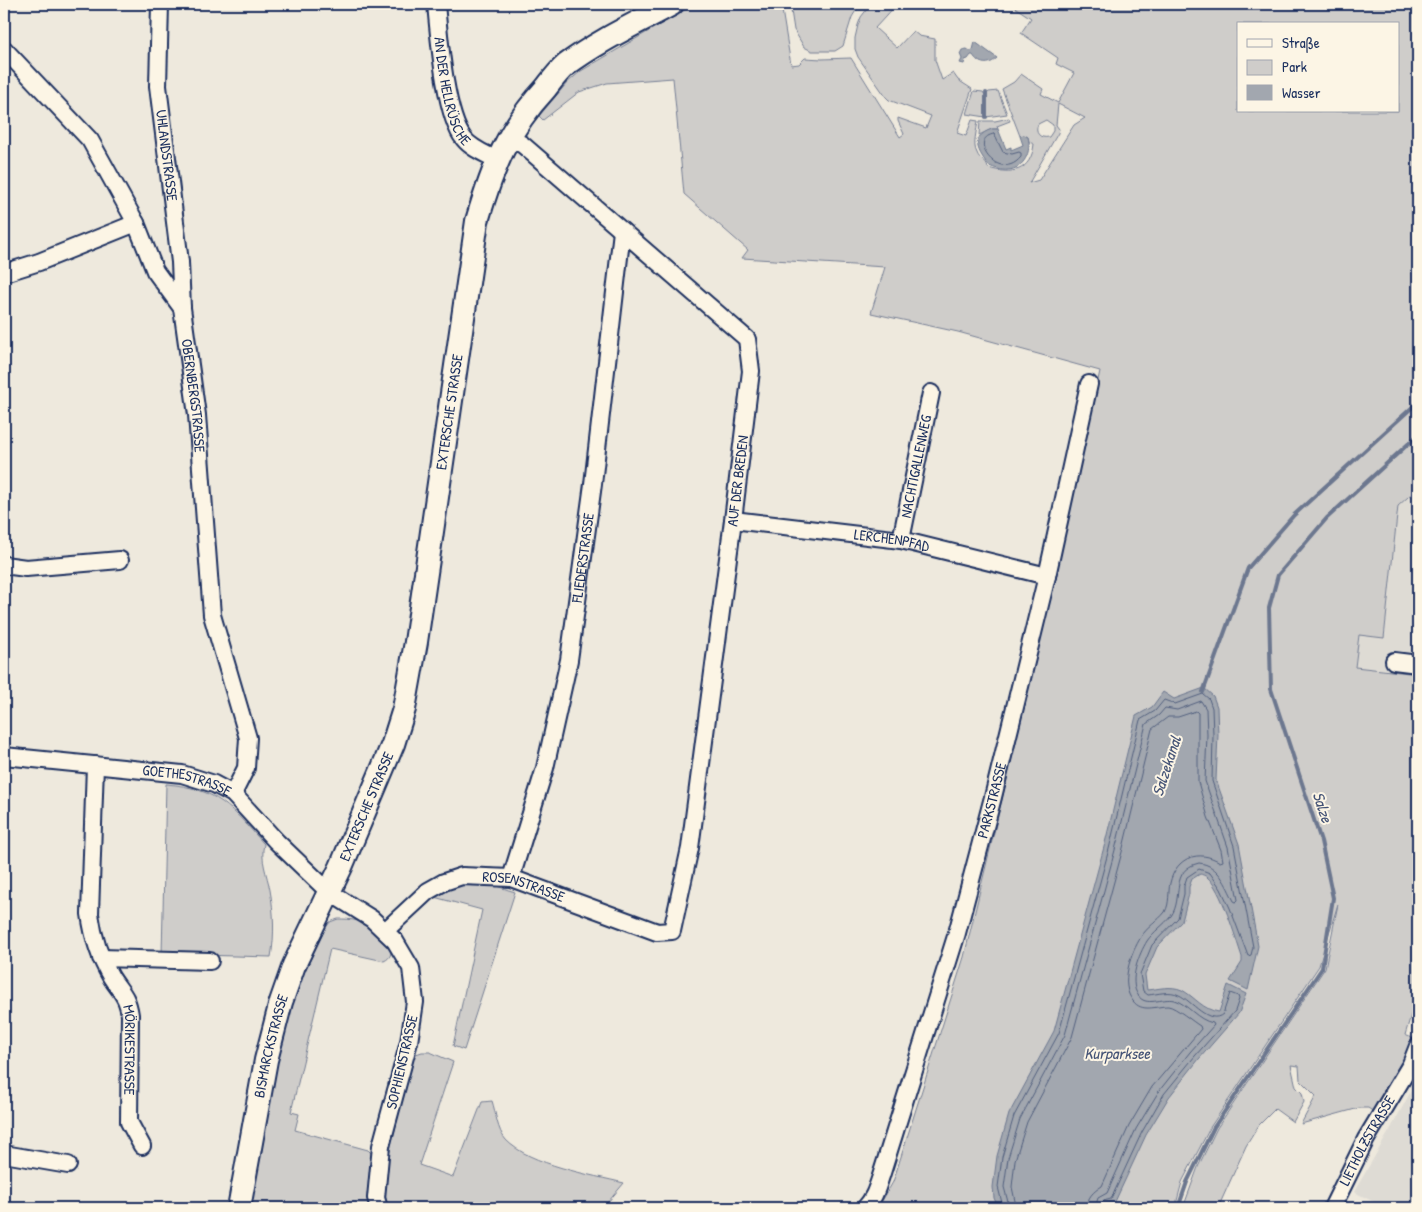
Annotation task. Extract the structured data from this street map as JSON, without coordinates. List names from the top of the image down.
{
  "streets": {
    "main road": ["EXTERSCHE STRASSE", "BISMARCKSTRASSE"],
    "street": [
      "AN DER HELLRÜSCHE",
      "UHLANDSTRASSE",
      "OBERNBERGSTRASSE",
      "NACHTIGALLENWEG",
      "AUF DER BREDEN",
      "LERCHENPFAD",
      "FLIEDERSTRASSE",
      "GOETHESTRASSE",
      "PARKSTRASSE",
      "ROSENSTRASSE",
      "MÖRIKESTRASSE",
      "SOPHIENSTRASSE",
      "LIETHOLZSTRASSE"
    ]
  },
  "crossings": [
    ["AN DER HELLRÜSCHE", "EXTERSCHE STRASSE"],
    ["UHLANDSTRASSE", "OBERNBERGSTRASSE"],
    ["OBERNBERGSTRASSE", "GOETHESTRASSE"],
    ["EXTERSCHE STRASSE", "AUF DER BREDEN"],
    ["EXTERSCHE STRASSE", "GOETHESTRASSE"],
    ["EXTERSCHE STRASSE", "BISMARCKSTRASSE"],
    ["EXTERSCHE STRASSE", "SOPHIENSTRASSE"],
    ["NACHTIGALLENWEG", "LERCHENPFAD"],
    ["AUF DER BREDEN", "LERCHENPFAD"],
    ["AUF DER BREDEN", "FLIEDERSTRASSE"],
    ["AUF DER BREDEN", "ROSENSTRASSE"],
    ["LERCHENPFAD", "PARKSTRASSE"],
    ["FLIEDERSTRASSE", "ROSENSTRASSE"],
    ["GOETHESTRASSE", "BISMARCKSTRASSE"],
    ["GOETHESTRASSE", "MÖRIKESTRASSE"],
    ["GOETHESTRASSE", "SOPHIENSTRASSE"],
    ["ROSENSTRASSE", "SOPHIENSTRASSE"],
    ["BISMARCKSTRASSE", "SOPHIENSTRASSE"]
  ],
  "water": ["Salzekanal", "Salze", "Kurparksee"],
  "legend": ["Straße", "Park", "Wasser"]
}
